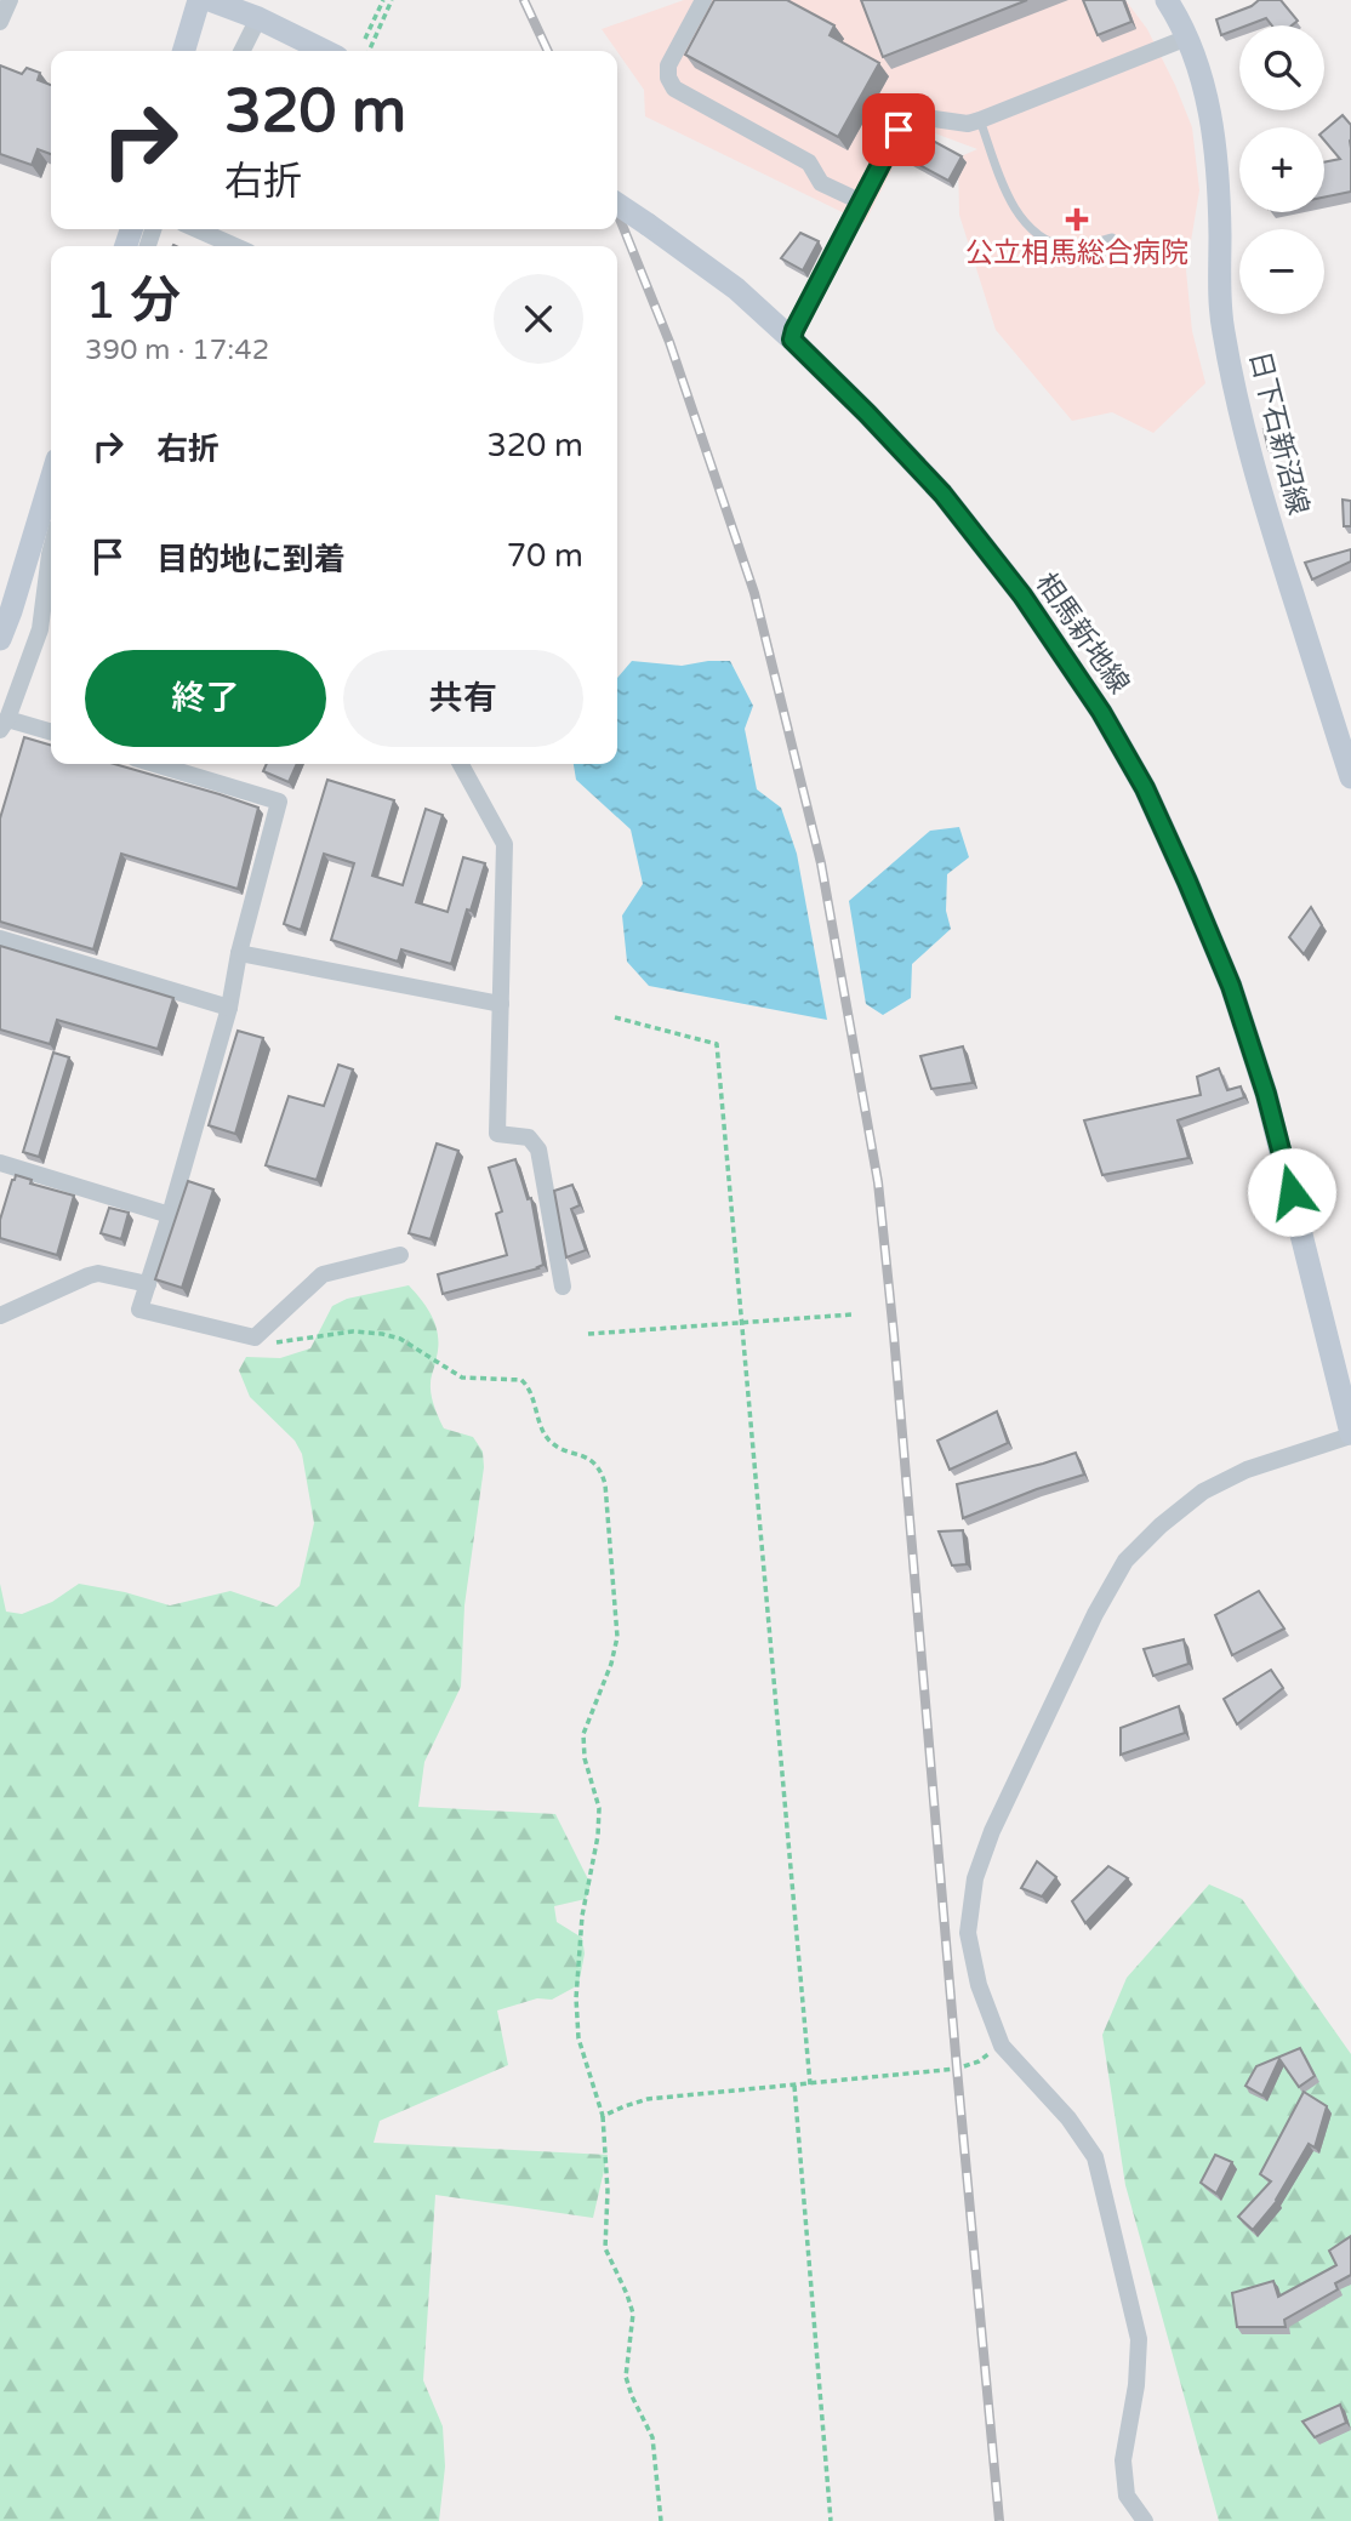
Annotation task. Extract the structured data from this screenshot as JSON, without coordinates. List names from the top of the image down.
{
  "streets": {
    "main road": ["日下石新沼線", "相馬新地線"]
  },
  "places": {
    "health": ["公立相馬総合病院"]
  },
  "page": {
    "map_buttons": ["+", "−"],
    "turn": ["320 m", "右折"],
    "heading": ["1 分", "390 m · 17:42"],
    "list": [
      {
        "name": "右折",
        "value": "320 m"
      },
      {
        "name": "目的地に到着",
        "value": "70 m"
      }
    ],
    "buttons": ["終了", "共有"]
  }
}
